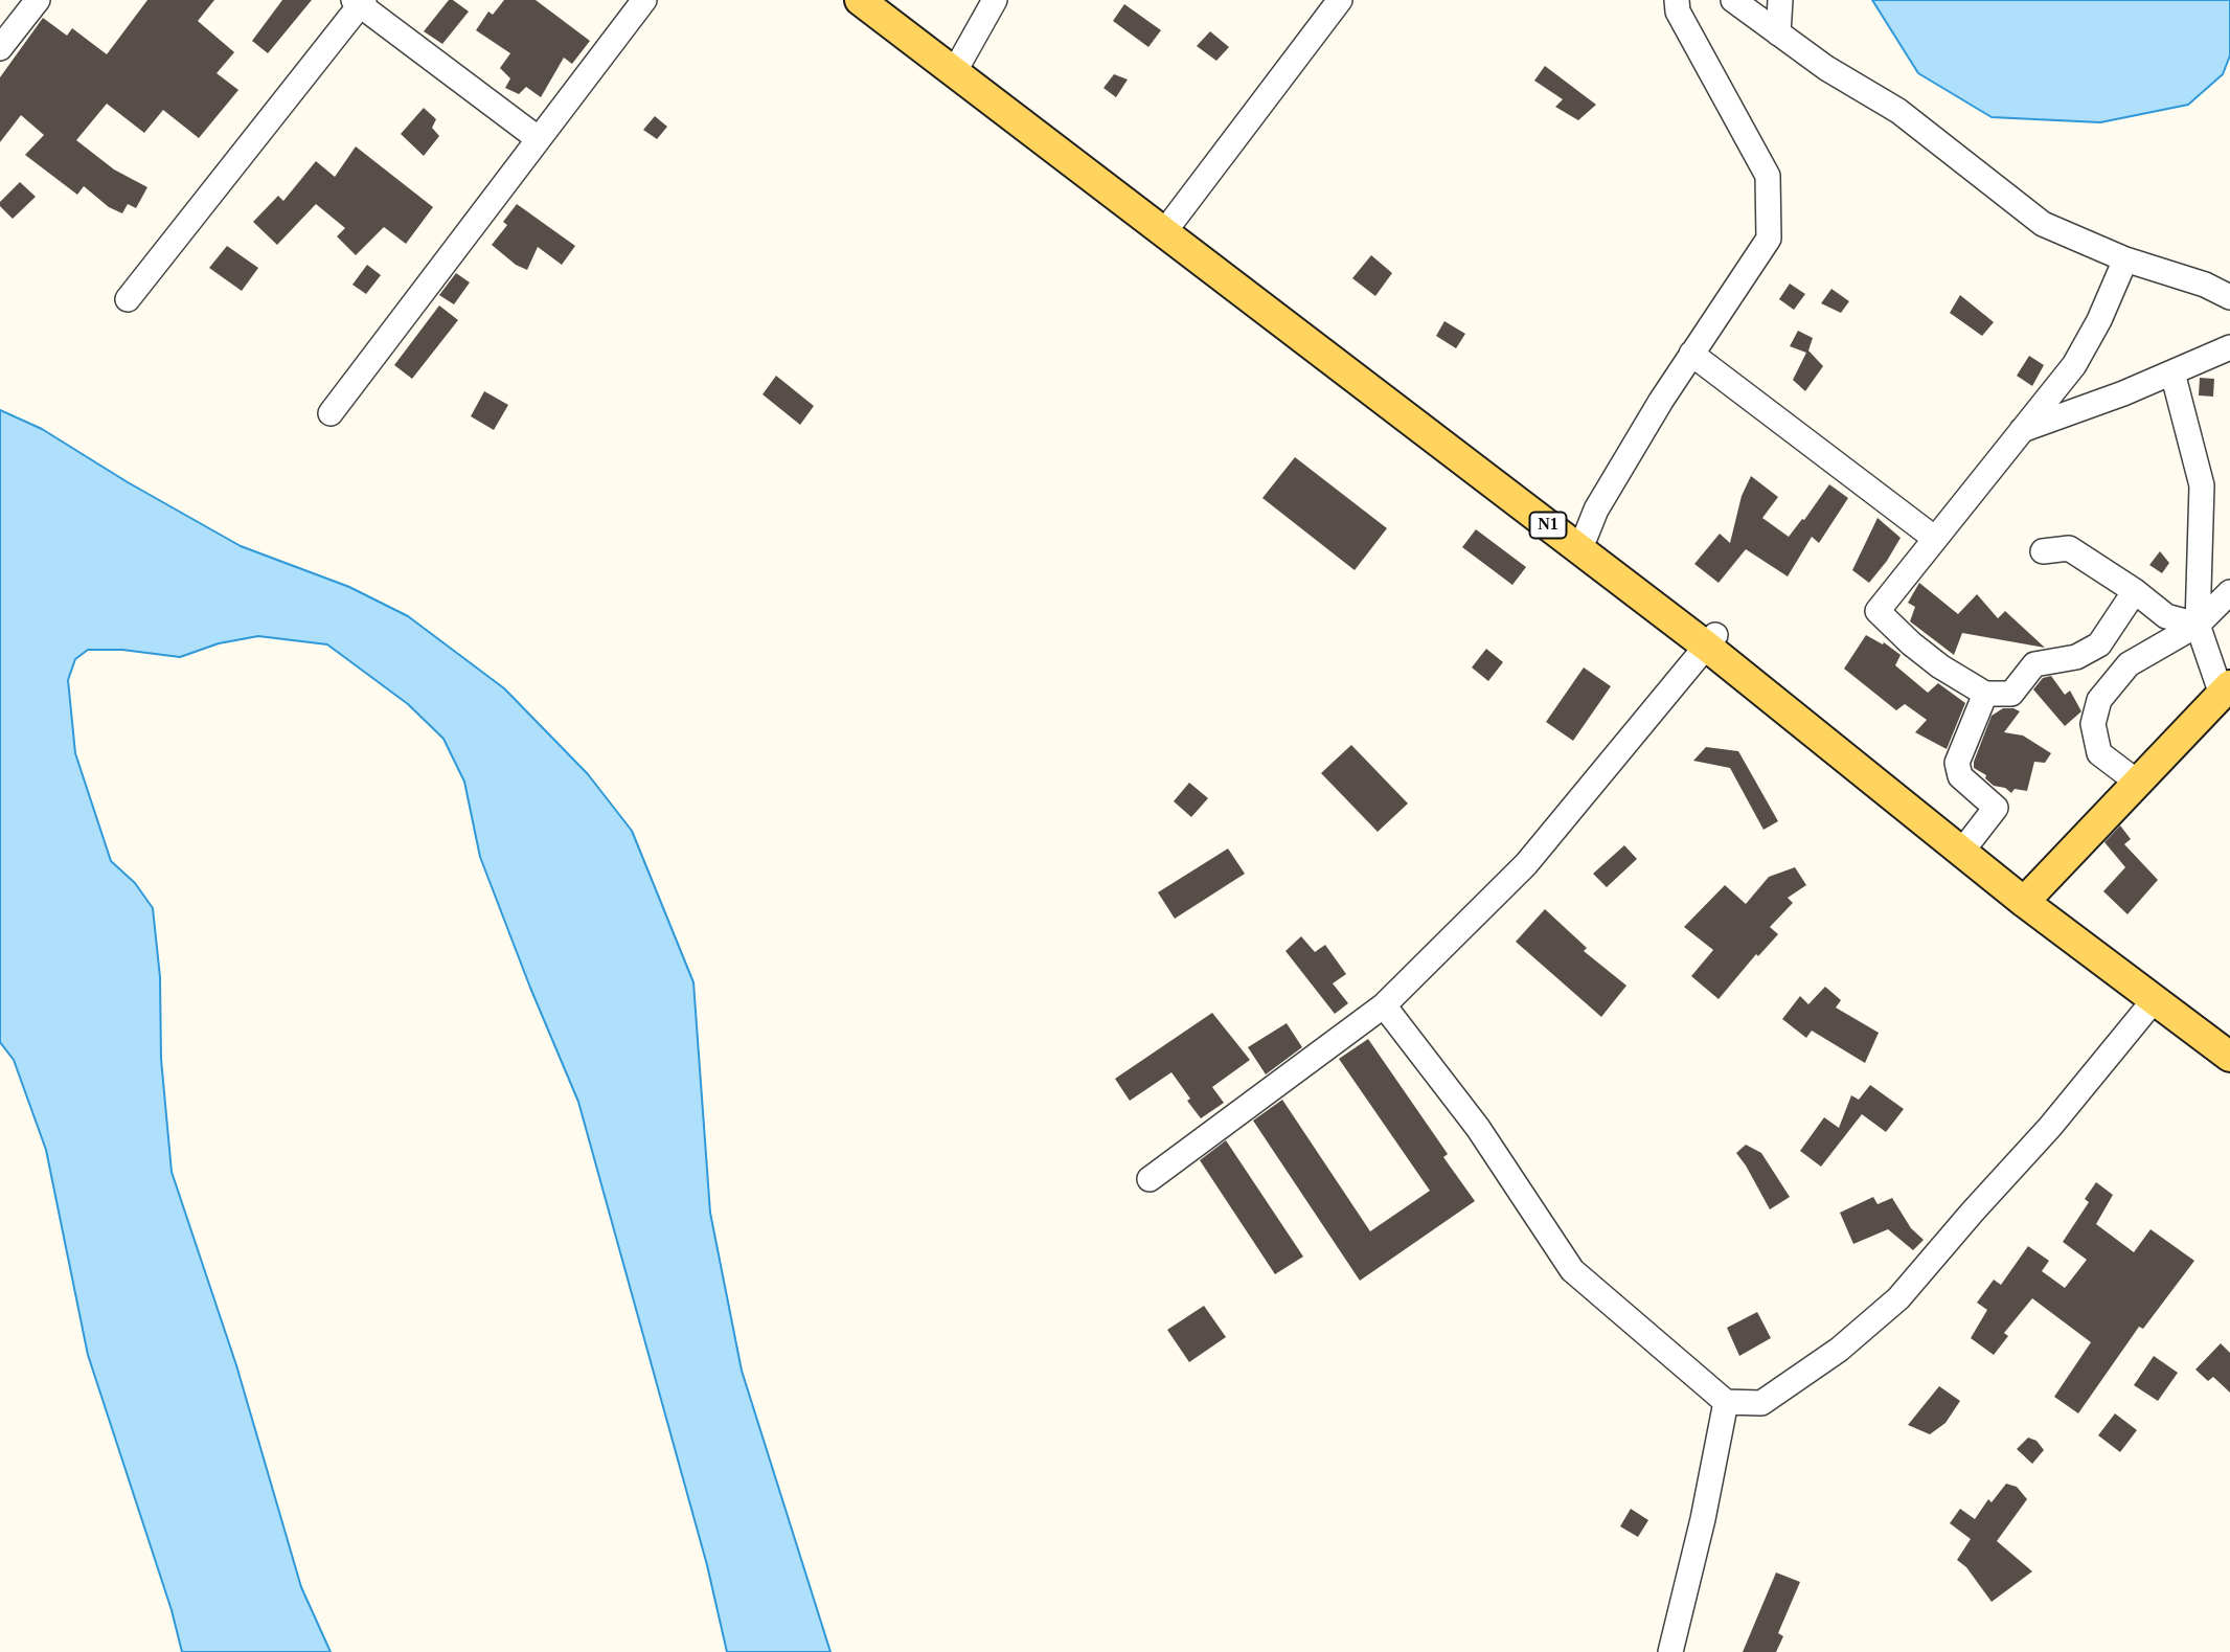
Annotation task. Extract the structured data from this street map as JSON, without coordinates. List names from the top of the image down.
{
  "streets": {
    "main road": ["N1"]
  }
}
